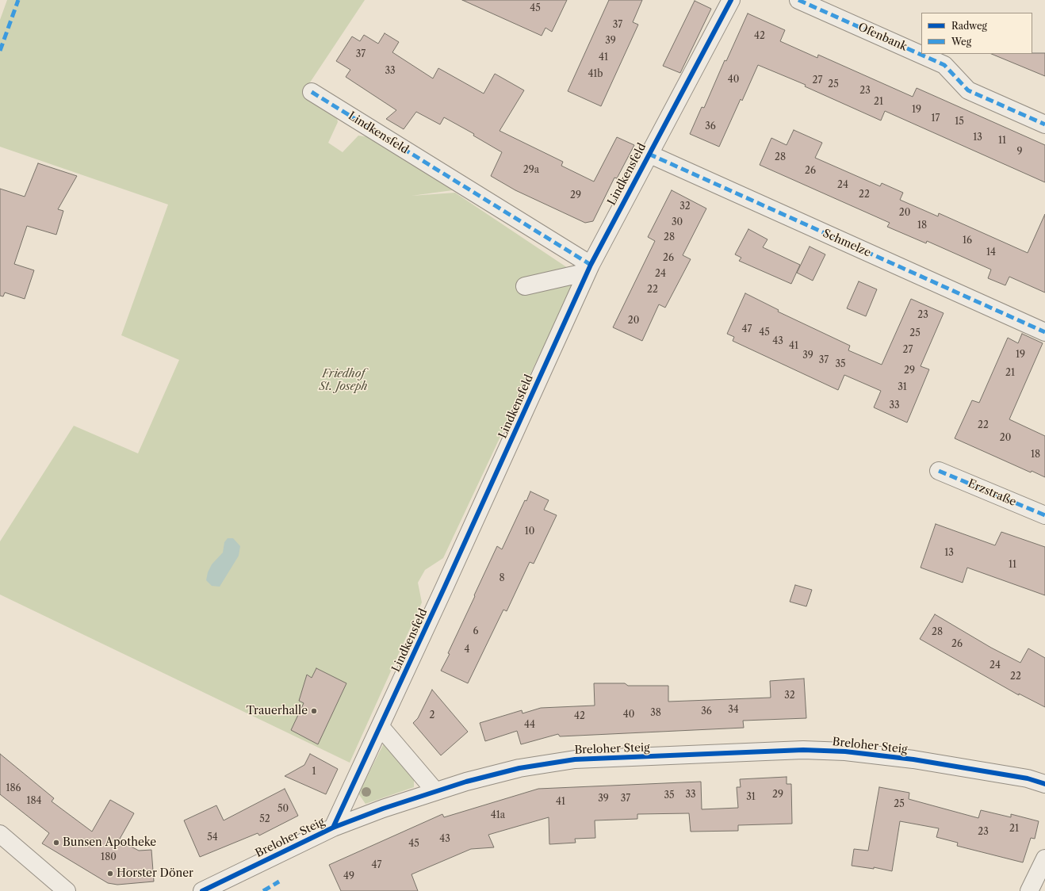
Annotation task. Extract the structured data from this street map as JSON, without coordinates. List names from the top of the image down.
{
  "streets": {
    "street": [
      "Ofenbank",
      "Lindkensfeld",
      "Schmelze",
      "Erzstraße",
      "Breloher Steig"
    ]
  },
  "crossings": [
    ["Lindkensfeld", "Schmelze"],
    ["Lindkensfeld", "Breloher Steig"]
  ],
  "parks": ["Friedhof St. Joseph"],
  "places": ["Trauerhalle", "Bunsen Apotheke", "Horster Döner"],
  "house_numbers": [
    "45",
    "37",
    "42",
    "39",
    "37",
    "41",
    "33",
    "41b",
    "40",
    "27",
    "25",
    "23",
    "21",
    "19",
    "17",
    "15",
    "36",
    "13",
    "11",
    "9",
    "28",
    "29a",
    "26",
    "24",
    "22",
    "29",
    "32",
    "20",
    "30",
    "18",
    "28",
    "16",
    "14",
    "26",
    "24",
    "22",
    "23",
    "20",
    "47",
    "45",
    "25",
    "43",
    "41",
    "27",
    "19",
    "39",
    "37",
    "35",
    "29",
    "21",
    "31",
    "33",
    "22",
    "20",
    "18",
    "10",
    "13",
    "11",
    "8",
    "6",
    "28",
    "26",
    "4",
    "24",
    "22",
    "32",
    "34",
    "36",
    "38",
    "40",
    "2",
    "42",
    "44",
    "1",
    "186",
    "33",
    "29",
    "35",
    "31",
    "39",
    "37",
    "184",
    "41",
    "25",
    "50",
    "41a",
    "52",
    "21",
    "23",
    "54",
    "43",
    "45",
    "180",
    "47",
    "49"
  ],
  "legend": ["Radweg", "Weg"]
}
